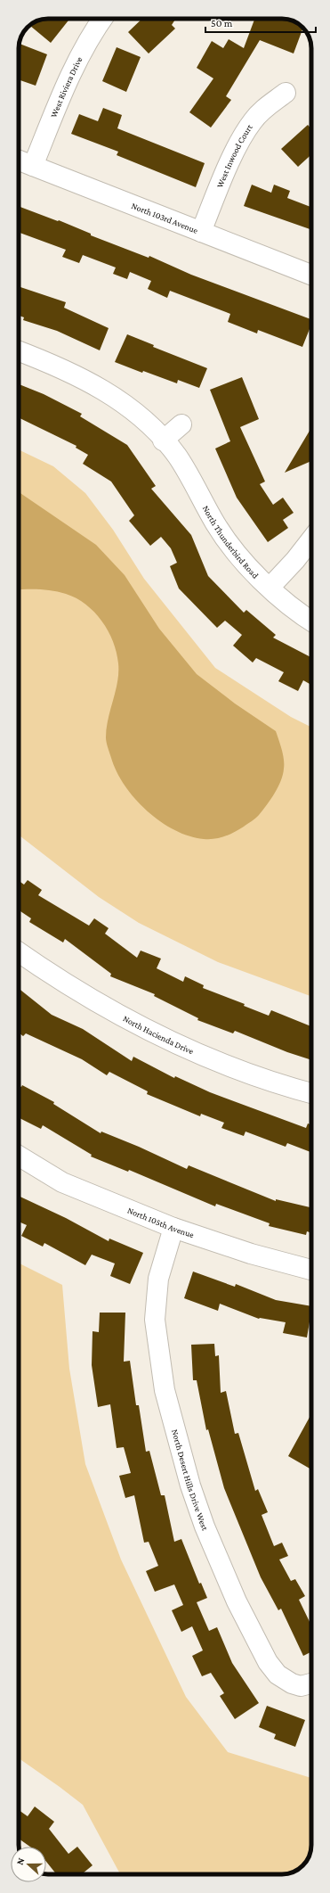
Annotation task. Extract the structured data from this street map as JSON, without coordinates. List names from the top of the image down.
{
  "streets": {
    "street": [
      "West Riviera Drive",
      "West Inwood Court",
      "North 103rd Avenue",
      "North Thunderbird Road",
      "North Hacienda Drive",
      "North 105th Avenue",
      "North Desert Hills Drive West"
    ]
  },
  "crossings": [
    ["West Riviera Drive", "North 103rd Avenue"],
    ["West Inwood Court", "North 103rd Avenue"],
    ["North 105th Avenue", "North Desert Hills Drive West"]
  ],
  "scale_bar": "50 m",
  "north": "left"
}
